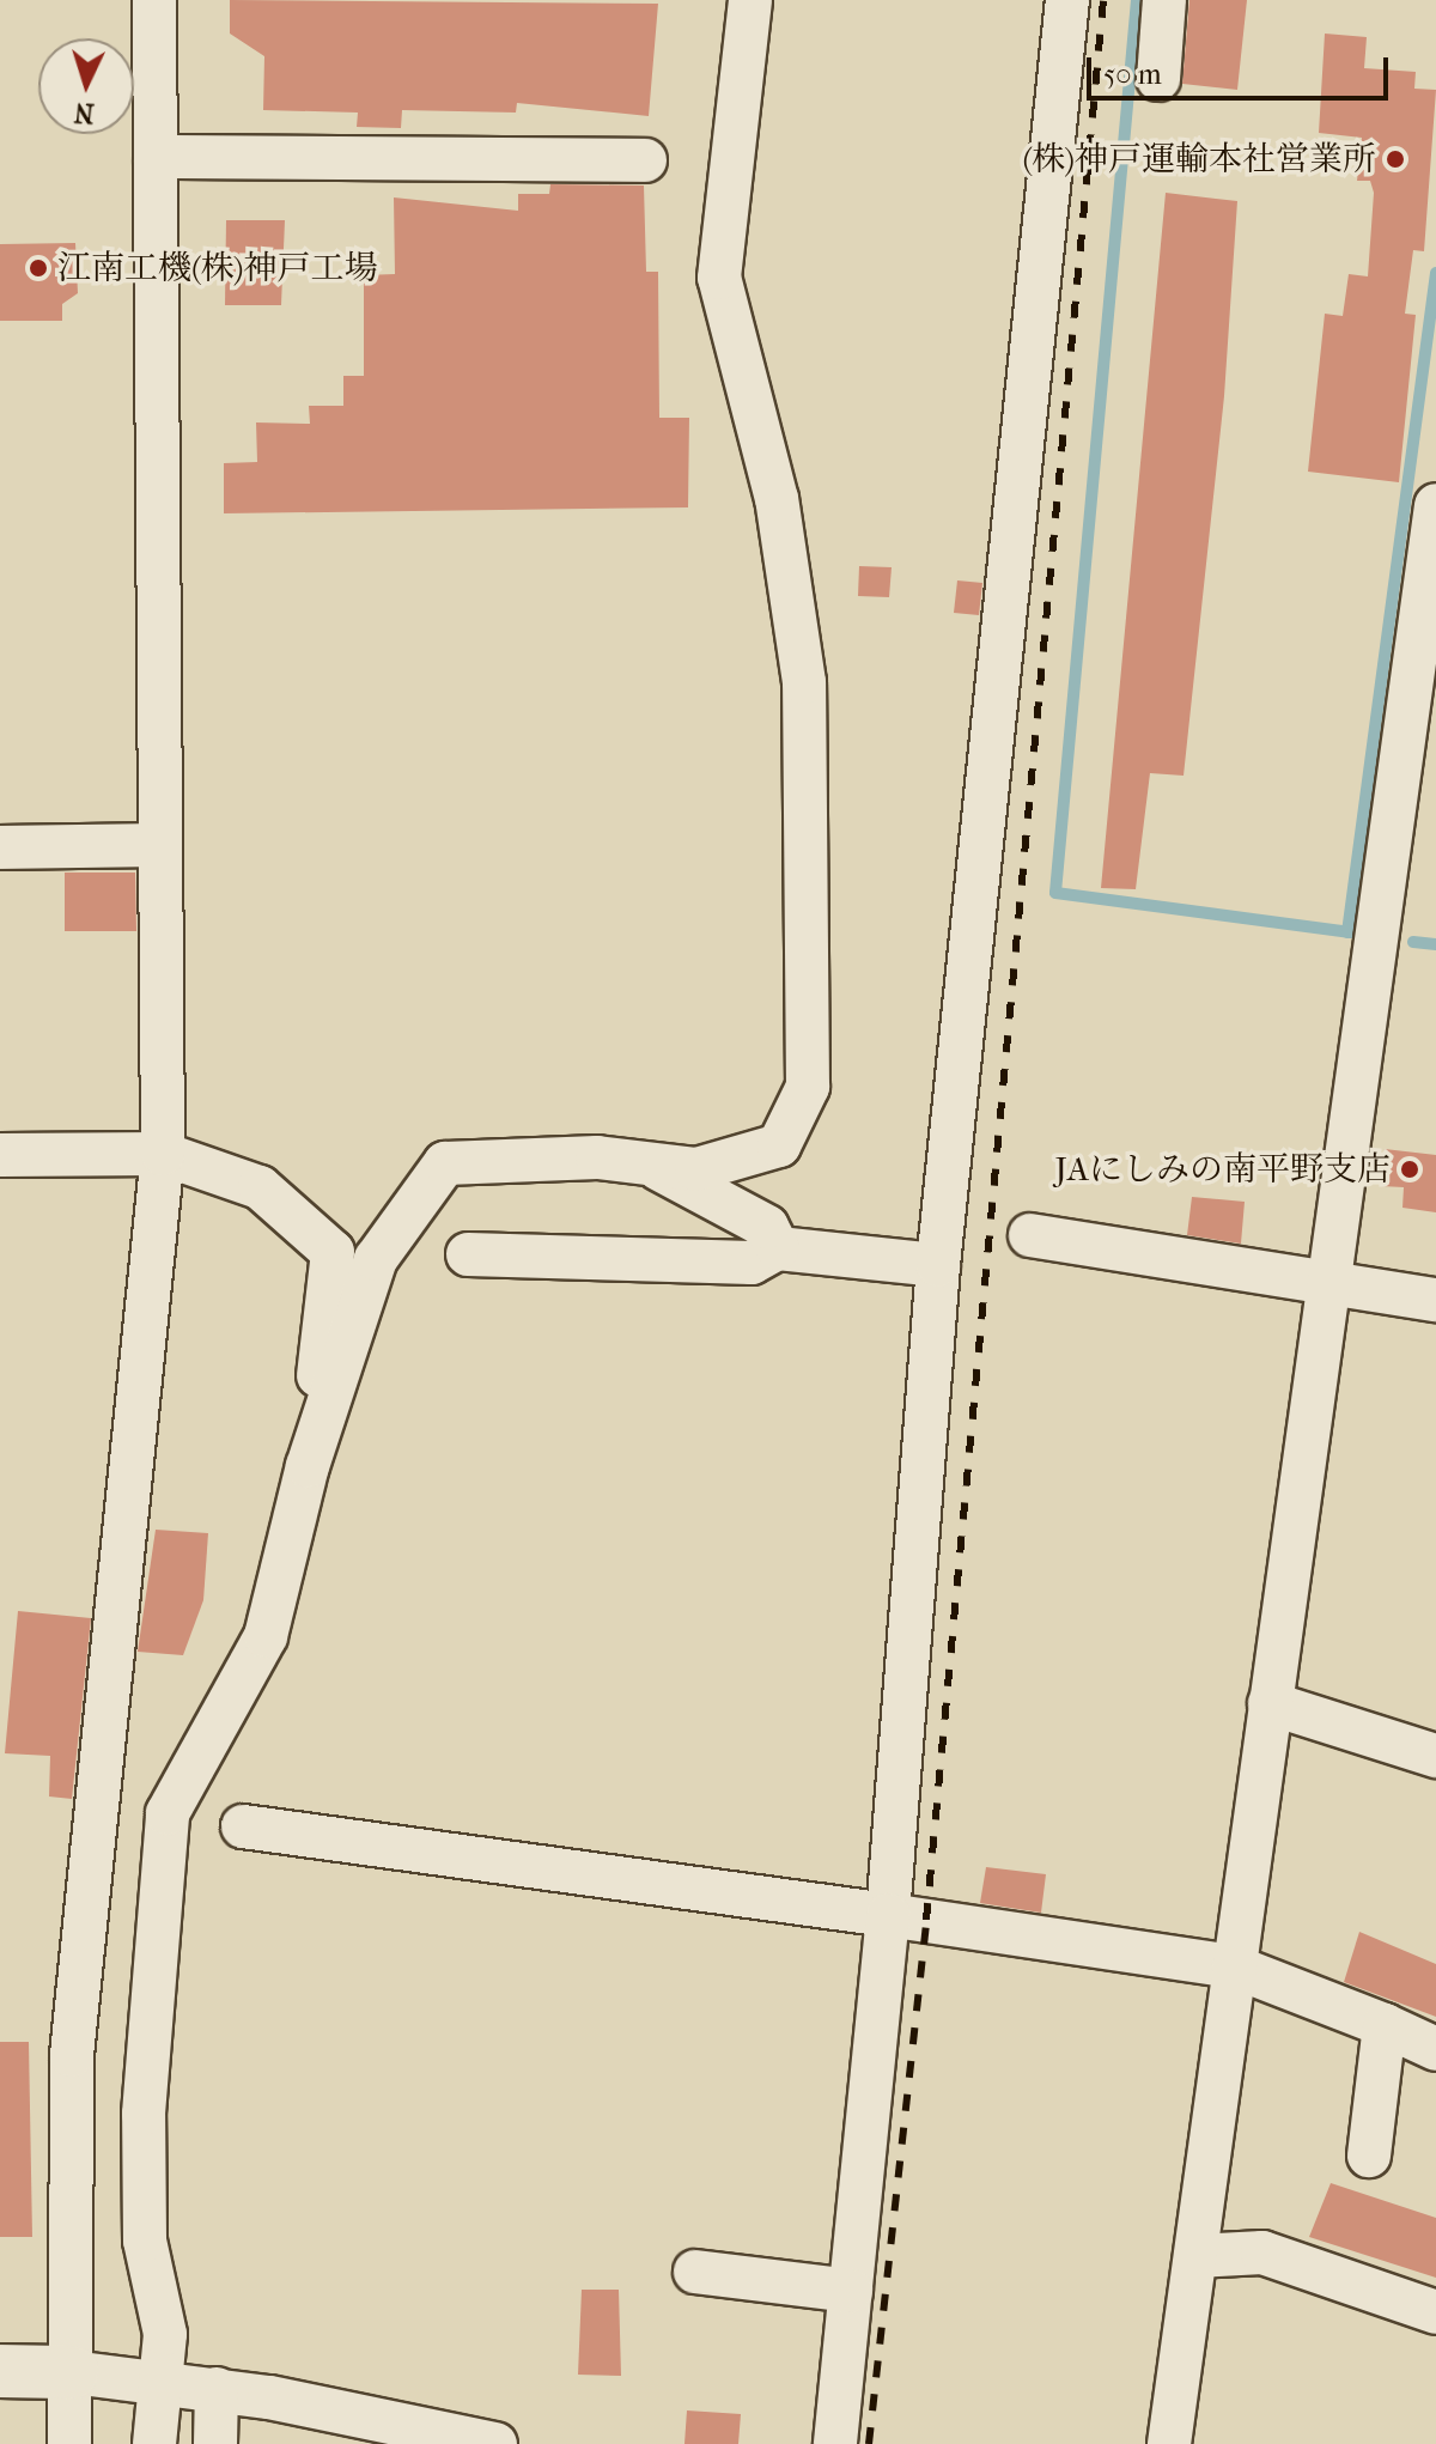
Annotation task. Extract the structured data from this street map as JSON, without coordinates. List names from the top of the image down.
{
  "places": ["(株)神戸運輸本社営業所", "江南工機(株)神戸工場", "JAにしみの南平野支店"],
  "scale_bar": "50 m",
  "north": "bottom"
}
